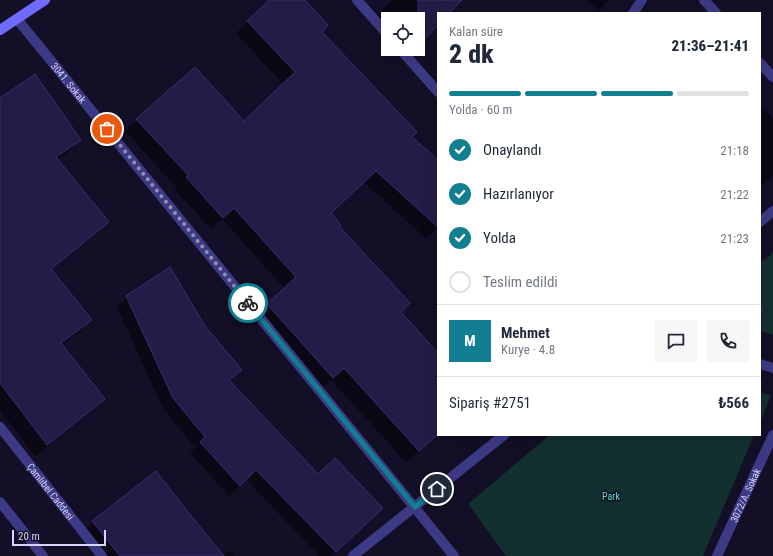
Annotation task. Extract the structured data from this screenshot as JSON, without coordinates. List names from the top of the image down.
{
  "streets": {
    "street": ["3041. Sokak", "Çamlıbel Caddesi", "3072/A. Sokak"]
  },
  "parks": ["Park"],
  "scale_bar": "20 m",
  "page": {
    "heading": ["2 dk", "Kalan süre", "21:36–21:41"],
    "panel": [
      "Mehmet",
      "Kurye · 4.8",
      "Sipariş #2751",
      "₺566"
    ],
    "bar": "Yolda · 60 m",
    "list": [
      ["Onaylandı", "21:18"],
      ["Hazırlanıyor", "21:22"],
      ["Yolda", "21:23"],
      "Teslim edildi"
    ],
    "round": "M",
    "scale": "20 m"
  }
}
